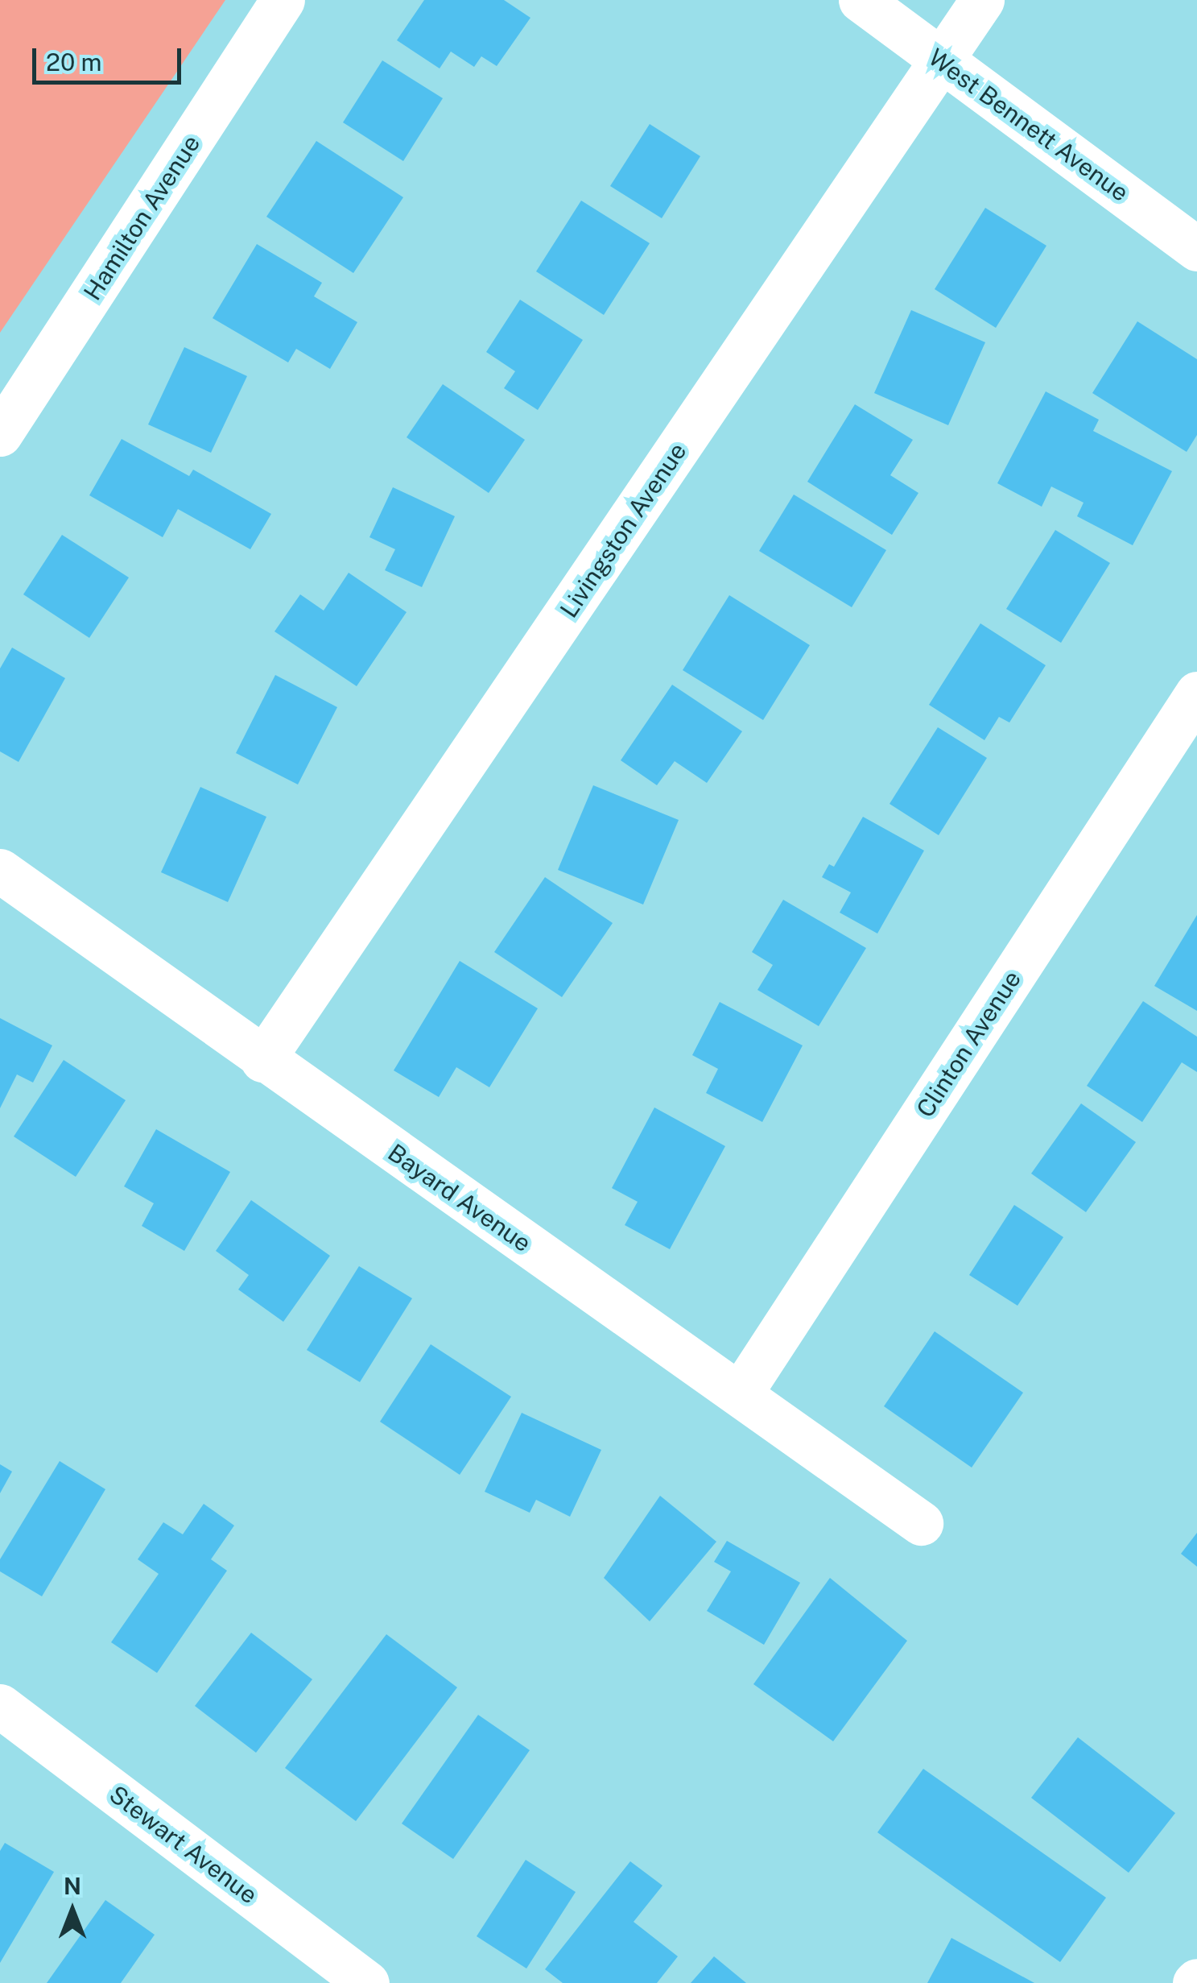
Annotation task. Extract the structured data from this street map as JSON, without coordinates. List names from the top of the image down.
{
  "streets": {
    "street": [
      "West Bennett Avenue",
      "Hamilton Avenue",
      "Livingston Avenue",
      "Clinton Avenue",
      "Bayard Avenue",
      "Stewart Avenue"
    ]
  },
  "crossings": [
    ["West Bennett Avenue", "Livingston Avenue"],
    ["Livingston Avenue", "Bayard Avenue"],
    ["Clinton Avenue", "Bayard Avenue"]
  ],
  "scale_bar": "20 m",
  "north": "top"
}
